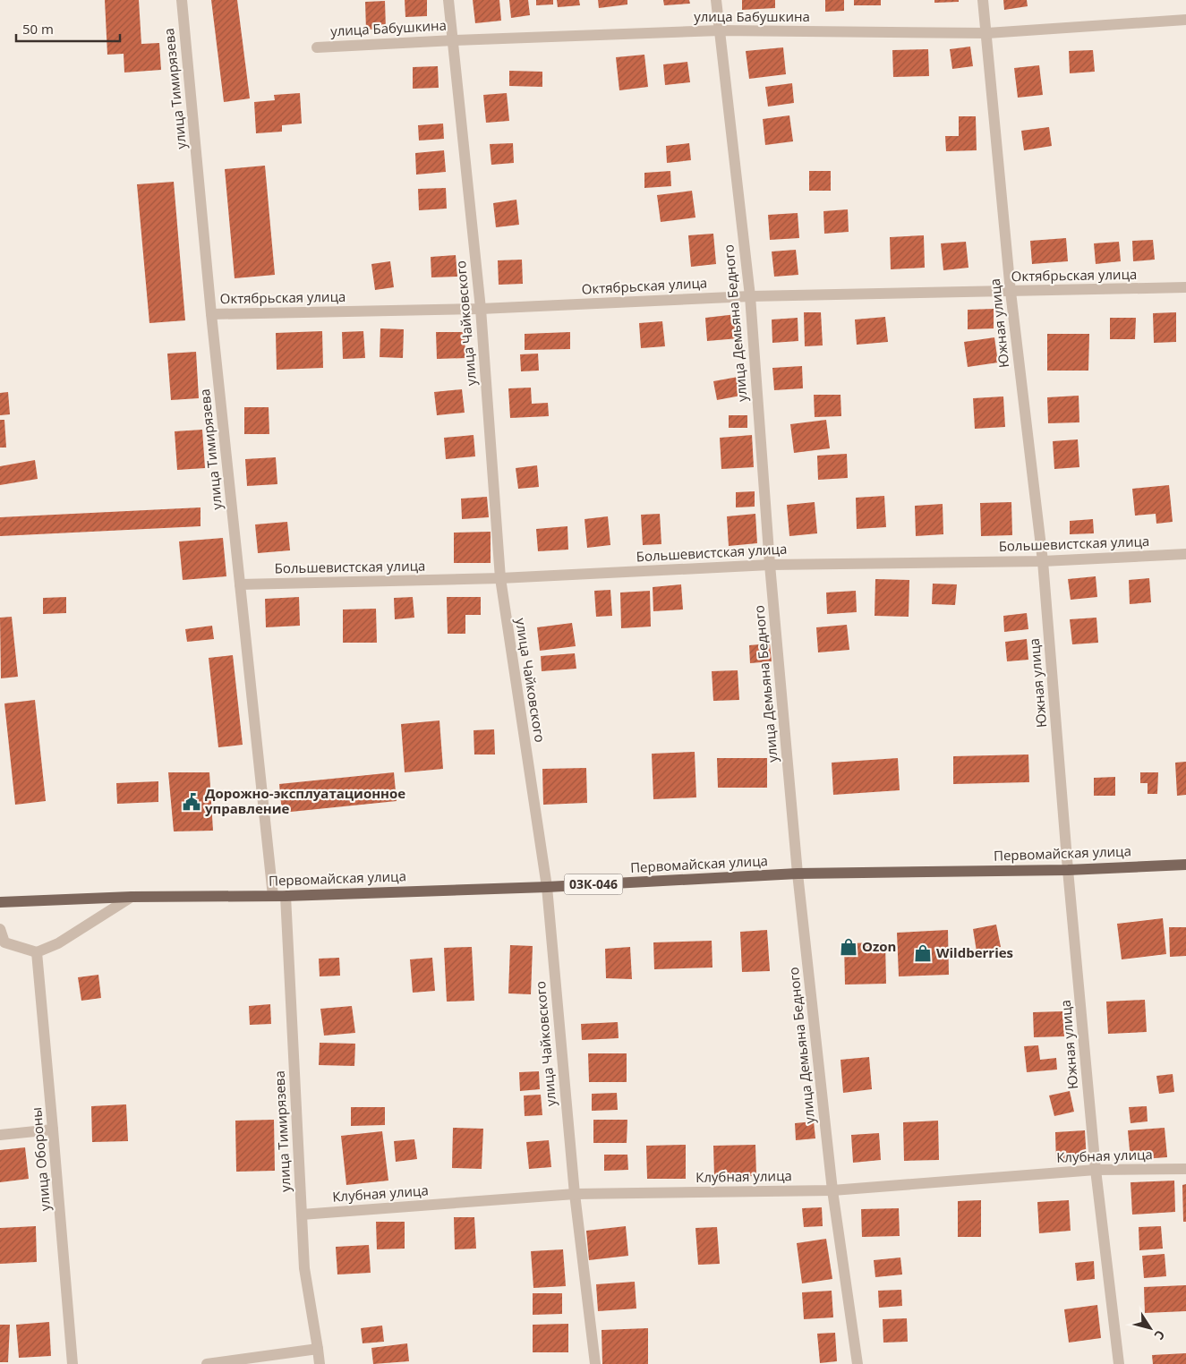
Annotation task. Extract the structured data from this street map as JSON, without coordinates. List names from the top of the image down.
{
  "streets": {
    "main road": ["Первомайская улица", "03К-046"],
    "street": [
      "улица Бабушкина",
      "улица Тимирязева",
      "Октябрьская улица",
      "улица Чайковского",
      "улица Демьяна Бедного",
      "Южная улица",
      "Большевистская улица",
      "Клубная улица",
      "улица Обороны"
    ]
  },
  "crossings": [
    ["улица Бабушкина", "улица Чайковского"],
    ["улица Бабушкина", "улица Демьяна Бедного"],
    ["улица Бабушкина", "Южная улица"],
    ["улица Тимирязева", "Октябрьская улица"],
    ["улица Тимирязева", "Большевистская улица"],
    ["улица Тимирязева", "Первомайская улица"],
    ["улица Тимирязева", "Клубная улица"],
    ["Октябрьская улица", "улица Чайковского"],
    ["Октябрьская улица", "улица Демьяна Бедного"],
    ["Октябрьская улица", "Южная улица"],
    ["улица Чайковского", "Большевистская улица"],
    ["улица Чайковского", "Первомайская улица"],
    ["улица Чайковского", "Клубная улица"],
    ["улица Демьяна Бедного", "Большевистская улица"],
    ["улица Демьяна Бедного", "Первомайская улица"],
    ["улица Демьяна Бедного", "Клубная улица"],
    ["Южная улица", "Большевистская улица"],
    ["Южная улица", "Первомайская улица"],
    ["Южная улица", "Клубная улица"]
  ],
  "places": {
    "public building": ["Дорожно-эксплуатационное управление"],
    "shop": ["Ozon", "Wildberries"]
  },
  "scale_bar": "50 m",
  "north": "bottom right"
}
